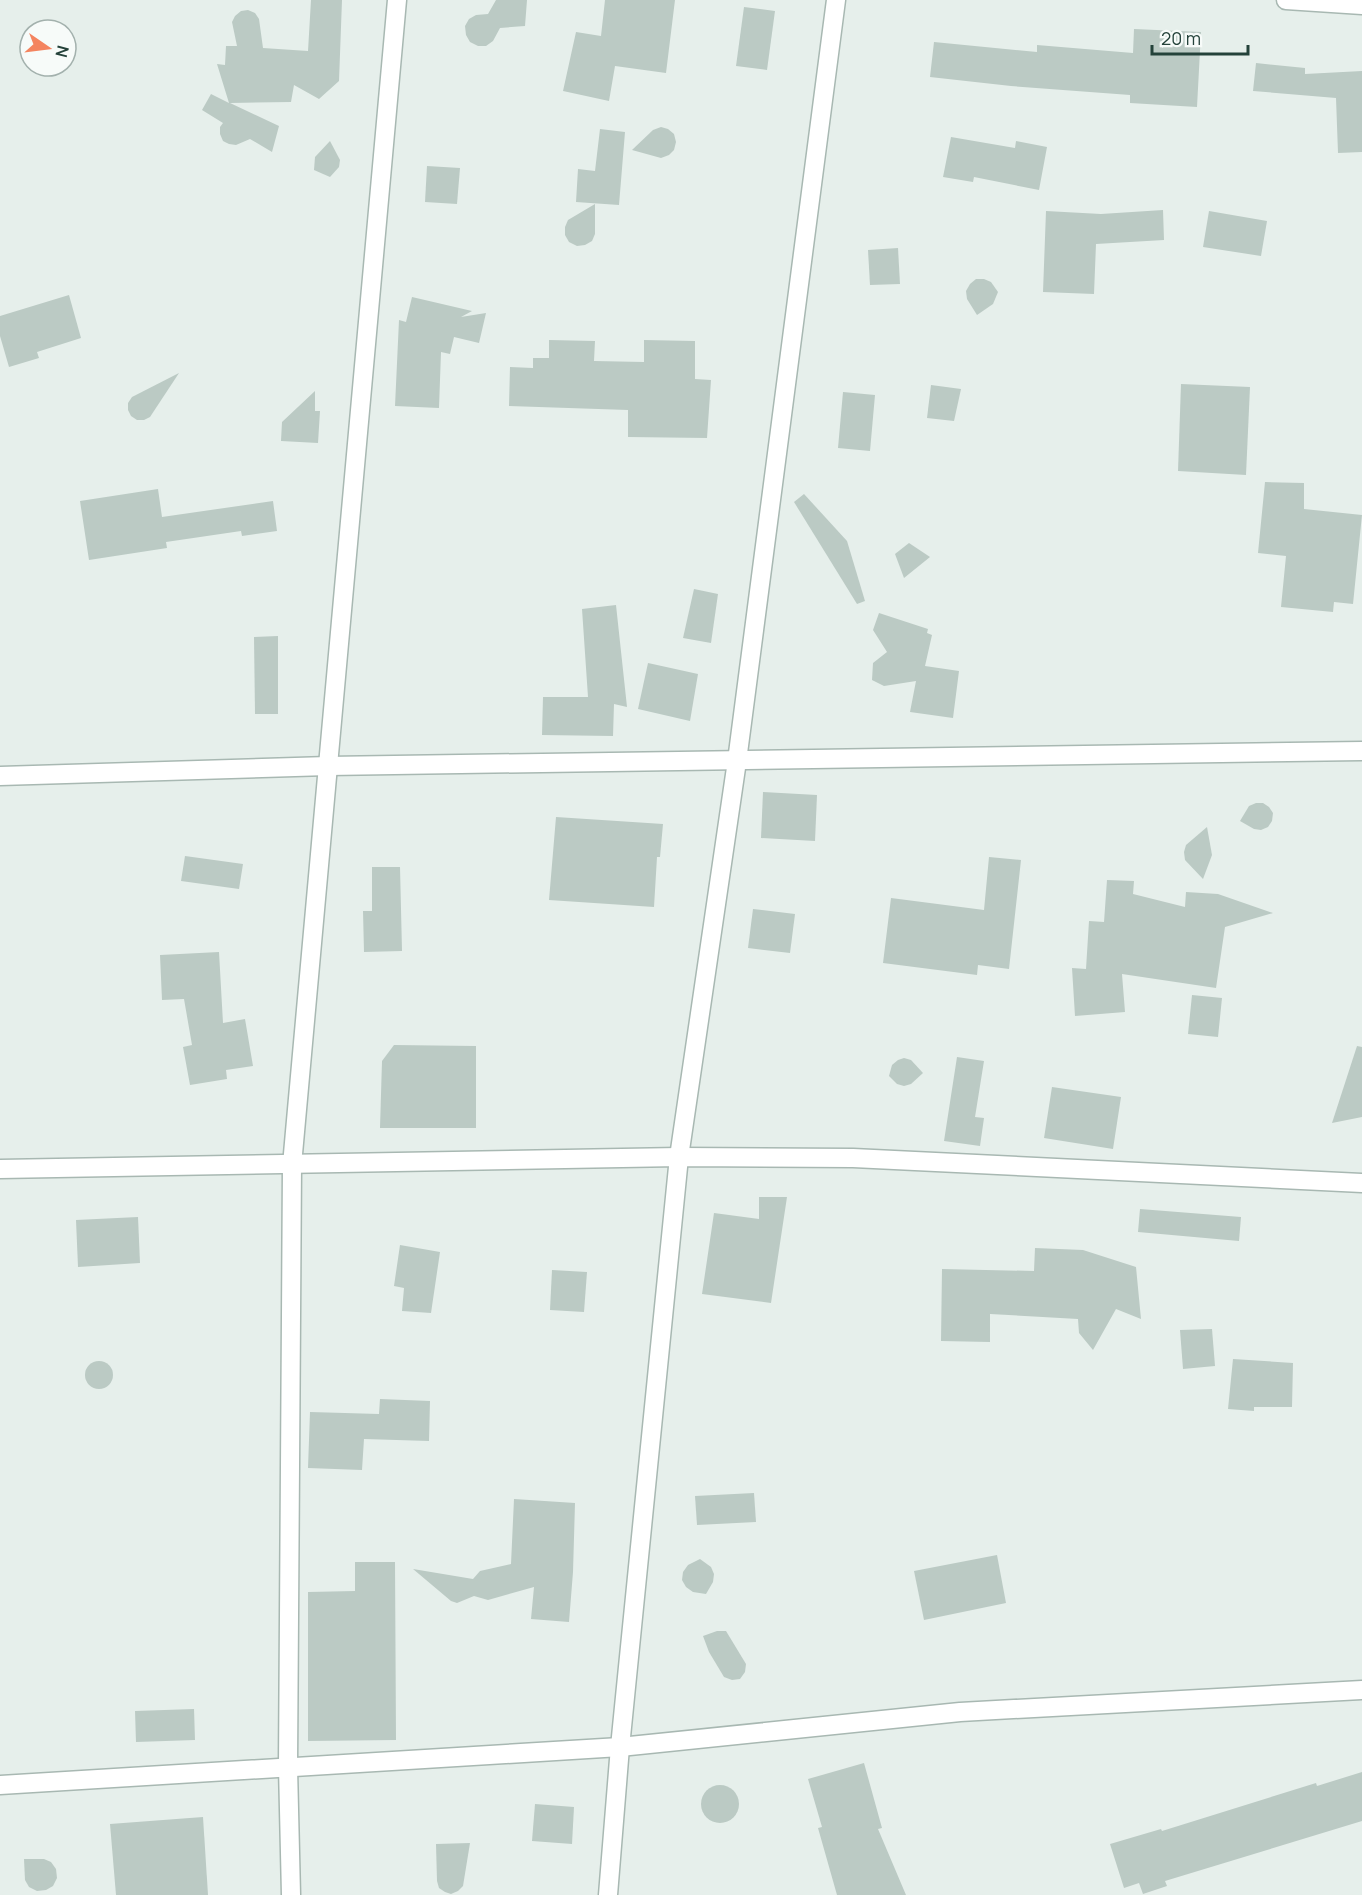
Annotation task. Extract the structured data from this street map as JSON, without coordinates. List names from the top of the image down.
{
  "scale_bar": "20 m",
  "north": "right"
}
